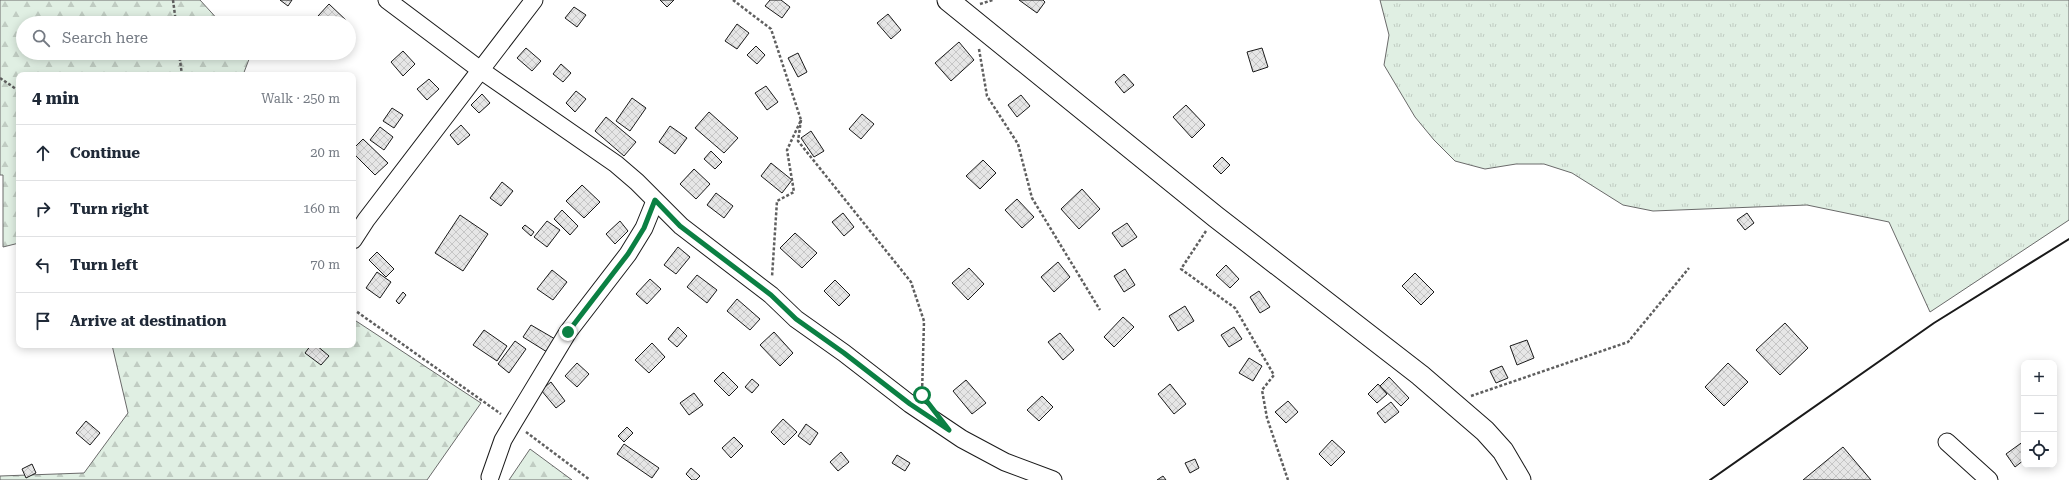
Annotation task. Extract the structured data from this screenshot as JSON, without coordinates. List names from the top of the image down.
{
  "page": {
    "search": "Search here",
    "heading": ["4 min", "Walk · 250 m"],
    "list": [
      ["Continue", "20 m"],
      ["Turn right", "160 m"],
      ["Turn left", "70 m"],
      "Arrive at destination"
    ],
    "map_buttons": ["+", "−"]
  }
}
